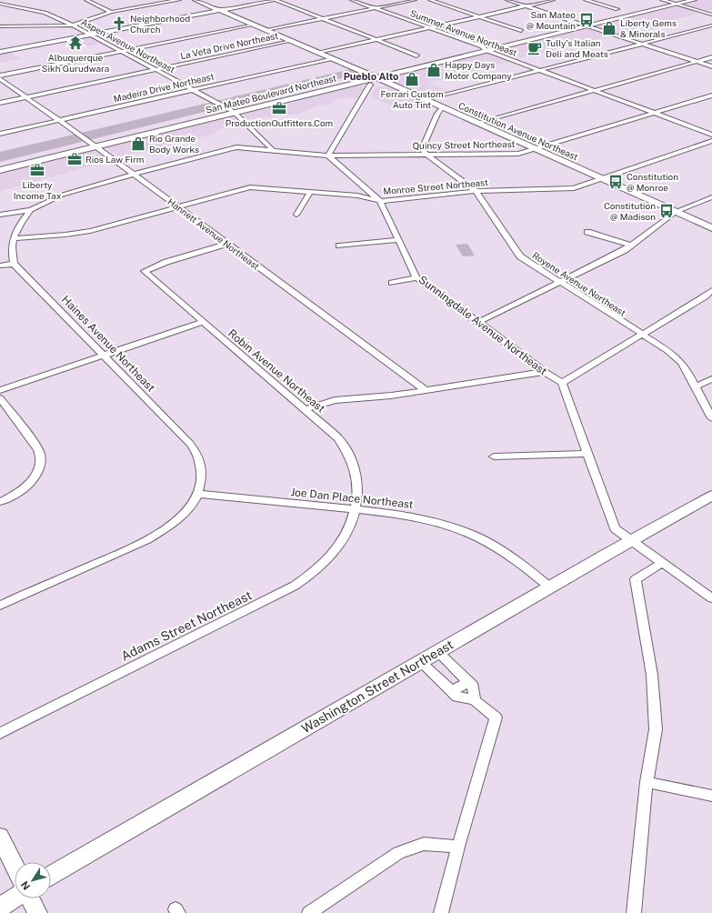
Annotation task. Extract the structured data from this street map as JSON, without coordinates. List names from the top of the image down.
{
  "streets": {
    "street": [
      "Summer Avenue Northeast",
      "Aspen Avenue Northeast",
      "La Veta Drive Northeast",
      "Madeira Drive Northeast",
      "San Mateo Boulevard Northeast",
      "Constitution Avenue Northeast",
      "Quincy Street Northeast",
      "Monroe Street Northeast",
      "Hannett Avenue Northeast",
      "Royene Avenue Northeast",
      "Sunningdale Avenue Northeast",
      "Haines Avenue Northeast",
      "Robin Avenue Northeast",
      "Joe Dan Place Northeast",
      "Adams Street Northeast",
      "Washington Street Northeast"
    ]
  },
  "crossings": [
    ["Summer Avenue Northeast", "La Veta Drive Northeast"],
    ["Summer Avenue Northeast", "San Mateo Boulevard Northeast"],
    ["Summer Avenue Northeast", "Quincy Street Northeast"],
    ["Aspen Avenue Northeast", "La Veta Drive Northeast"],
    ["Aspen Avenue Northeast", "Madeira Drive Northeast"],
    ["Aspen Avenue Northeast", "San Mateo Boulevard Northeast"],
    ["Aspen Avenue Northeast", "Quincy Street Northeast"],
    ["La Veta Drive Northeast", "Constitution Avenue Northeast"],
    ["La Veta Drive Northeast", "Hannett Avenue Northeast"],
    ["Madeira Drive Northeast", "Constitution Avenue Northeast"],
    ["Madeira Drive Northeast", "Hannett Avenue Northeast"],
    ["San Mateo Boulevard Northeast", "Constitution Avenue Northeast"],
    ["San Mateo Boulevard Northeast", "Hannett Avenue Northeast"],
    ["Constitution Avenue Northeast", "Quincy Street Northeast"],
    ["Constitution Avenue Northeast", "Monroe Street Northeast"],
    ["Quincy Street Northeast", "Hannett Avenue Northeast"],
    ["Quincy Street Northeast", "Royene Avenue Northeast"],
    ["Quincy Street Northeast", "Sunningdale Avenue Northeast"],
    ["Monroe Street Northeast", "Hannett Avenue Northeast"],
    ["Monroe Street Northeast", "Royene Avenue Northeast"],
    ["Monroe Street Northeast", "Sunningdale Avenue Northeast"],
    ["Hannett Avenue Northeast", "Robin Avenue Northeast"],
    ["Haines Avenue Northeast", "Joe Dan Place Northeast"],
    ["Robin Avenue Northeast", "Joe Dan Place Northeast"],
    ["Robin Avenue Northeast", "Adams Street Northeast"],
    ["Joe Dan Place Northeast", "Adams Street Northeast"],
    ["Joe Dan Place Northeast", "Washington Street Northeast"]
  ],
  "districts": ["Pueblo Alto"],
  "places": {
    "bus stop": ["San Mateo @ Mountain", "Constitution @ Monroe", "Constitution @ Madison"],
    "church": ["Neighborhood Church"],
    "shop": [
      "Liberty Gems & Minerals",
      "Happy Days Motor Company",
      "Ferrari Custom Auto Tint",
      "Rio Grande Body Works"
    ],
    "temple": ["Albuquerque Sikh Gurudwara"],
    "cafe": ["Tully's Italian Deli and Meats"],
    "office": ["ProductionOutfitters.Com", "Rios Law Firm", "Liberty Income Tax"]
  },
  "north": "bottom left"
}
